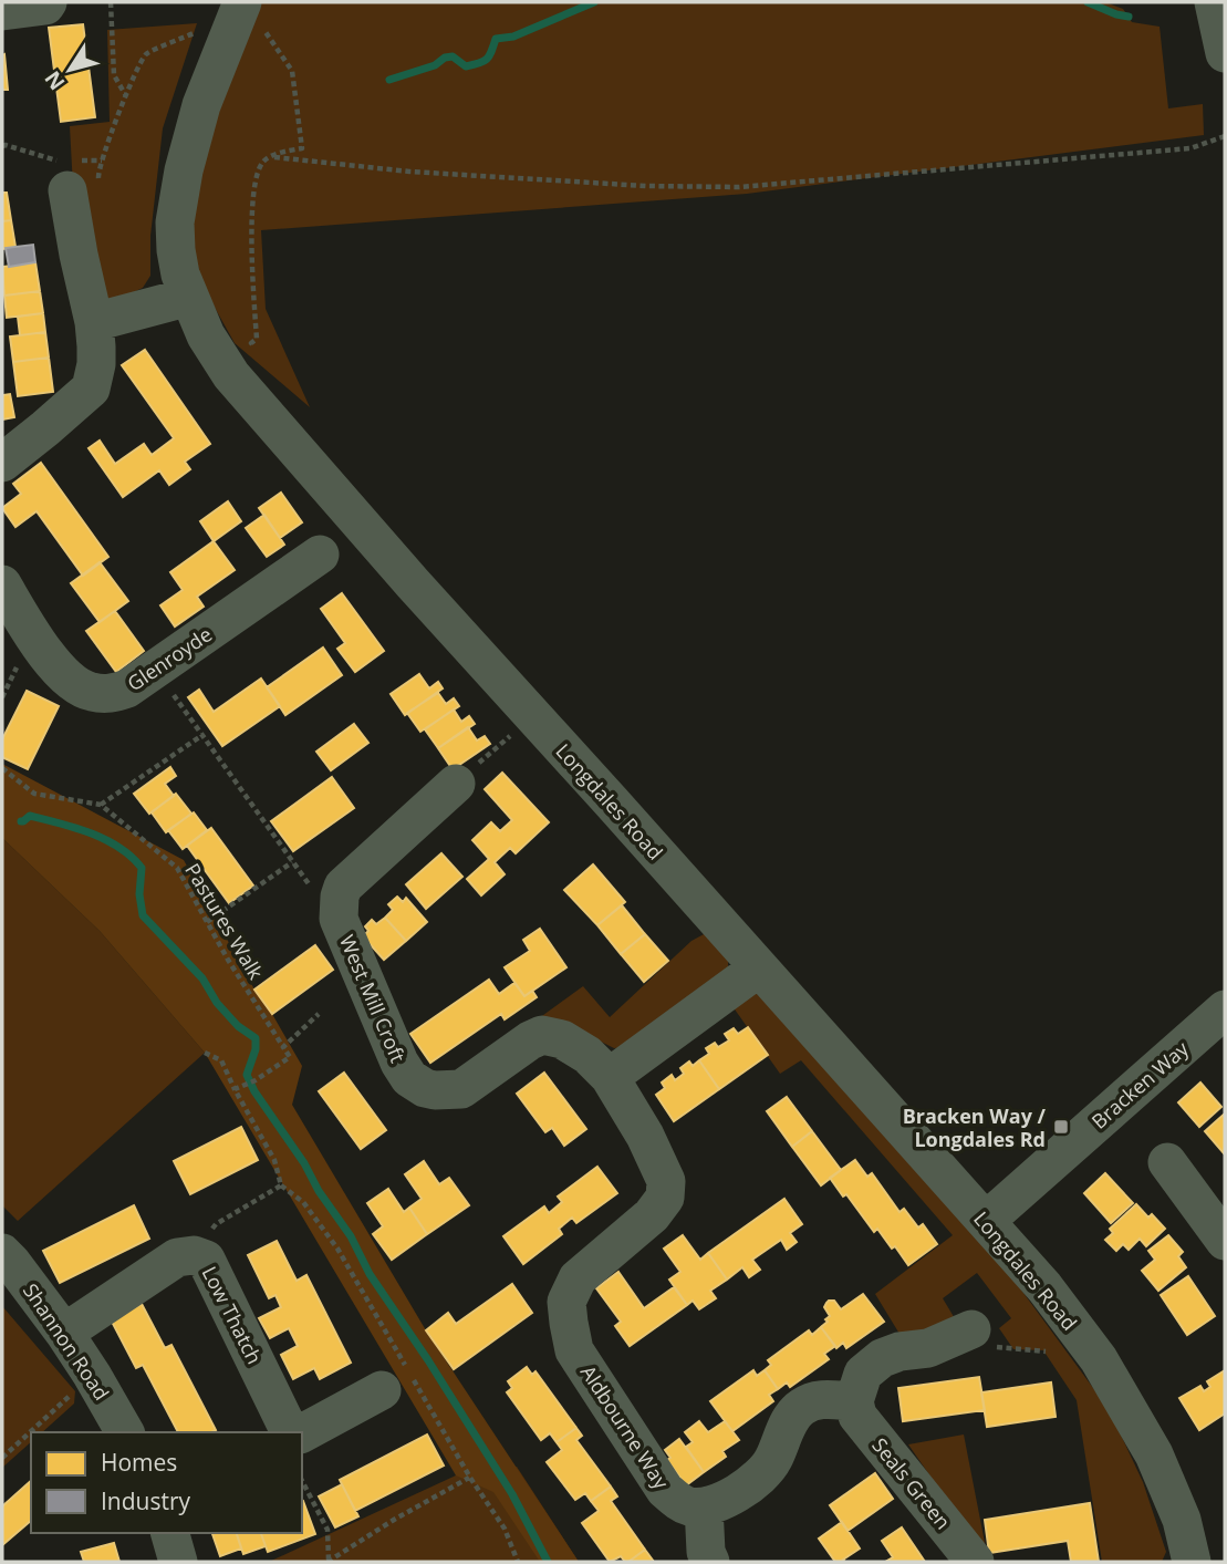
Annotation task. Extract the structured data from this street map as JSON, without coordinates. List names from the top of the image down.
{
  "streets": {
    "street": [
      "Glenroyde",
      "Longdales Road",
      "West Mill Croft",
      "Bracken Way",
      "Low Thatch",
      "Shannon Road",
      "Aldbourne Way",
      "Seals Green"
    ],
    "path": ["Pastures Walk"]
  },
  "crossings": [
    ["Longdales Road", "Bracken Way"],
    ["West Mill Croft", "Aldbourne Way"],
    ["Low Thatch", "Shannon Road"]
  ],
  "places": {
    "transit": ["Bracken Way / Longdales Rd"]
  },
  "legend": ["Homes", "Industry"],
  "north": "bottom left"
}
